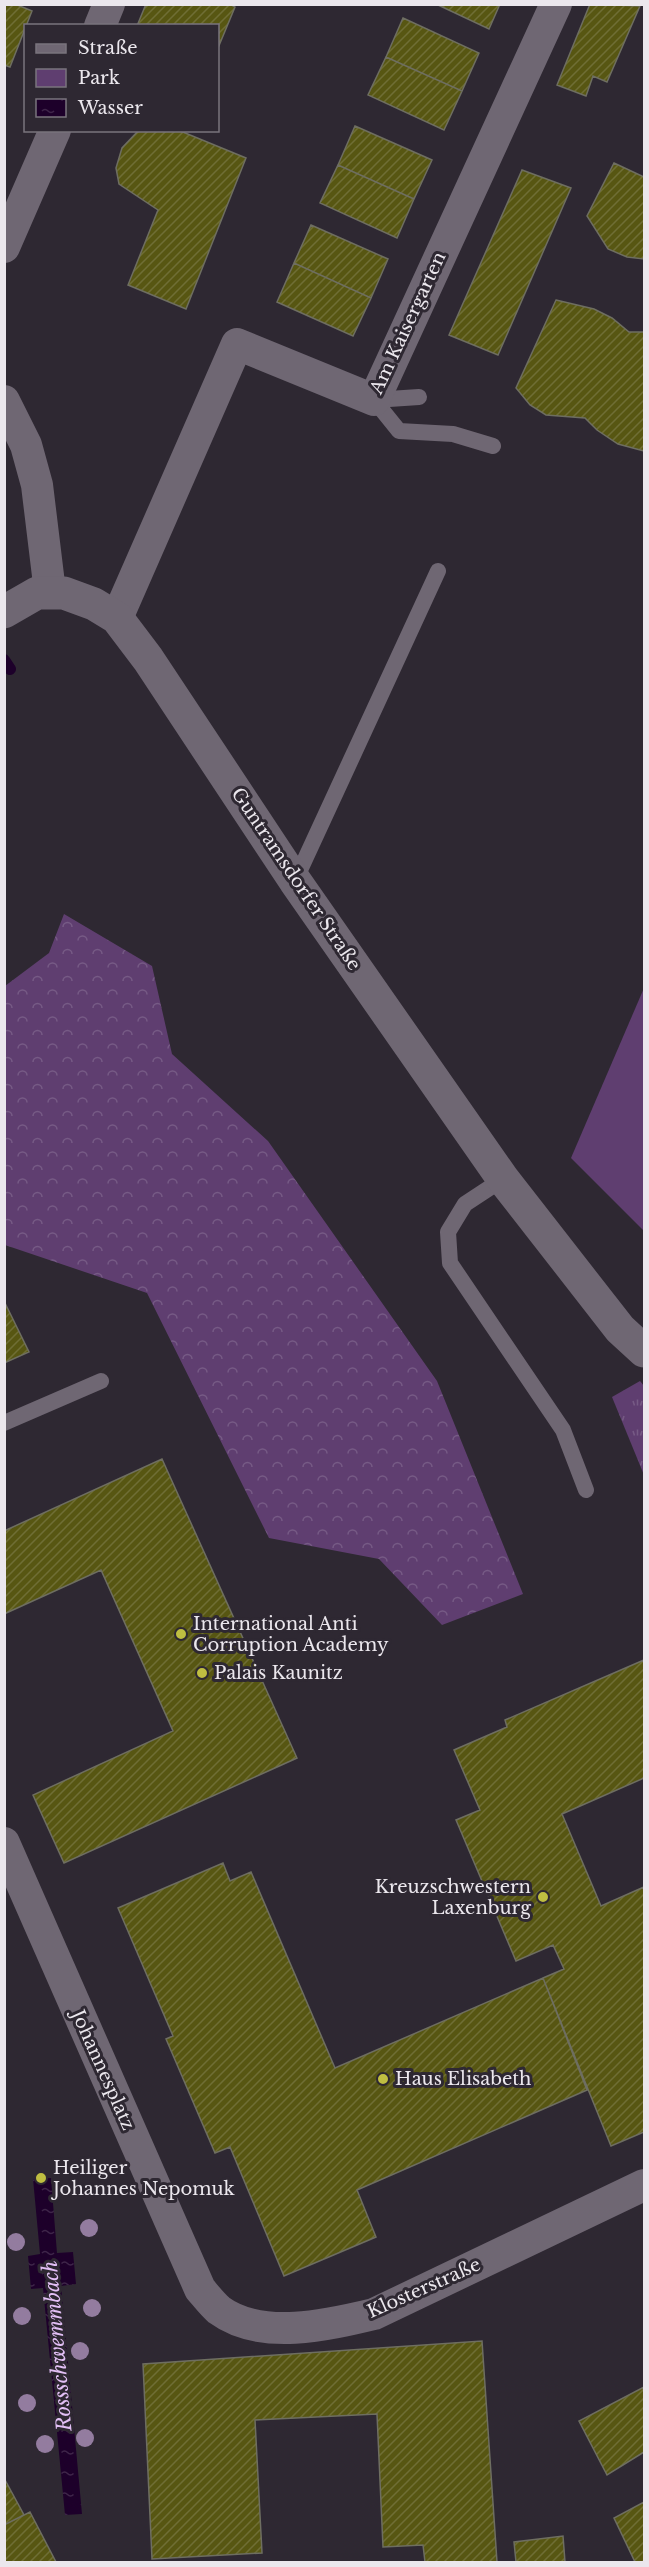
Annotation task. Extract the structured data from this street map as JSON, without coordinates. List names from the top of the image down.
{
  "streets": {
    "main road": ["Guntramsdorfer Straße"],
    "street": ["Am Kaisergarten", "Johannesplatz", "Klosterstraße"]
  },
  "crossings": [
    ["Am Kaisergarten", "Guntramsdorfer Straße"],
    ["Johannesplatz", "Klosterstraße"]
  ],
  "water": ["Rossschwemmbach"],
  "places": [
    "International Anti Corruption Academy",
    "Palais Kaunitz",
    "Kreuzschwestern Laxenburg",
    "Haus Elisabeth",
    "Heiliger Johannes Nepomuk"
  ],
  "legend": ["Straße", "Park", "Wasser"]
}
